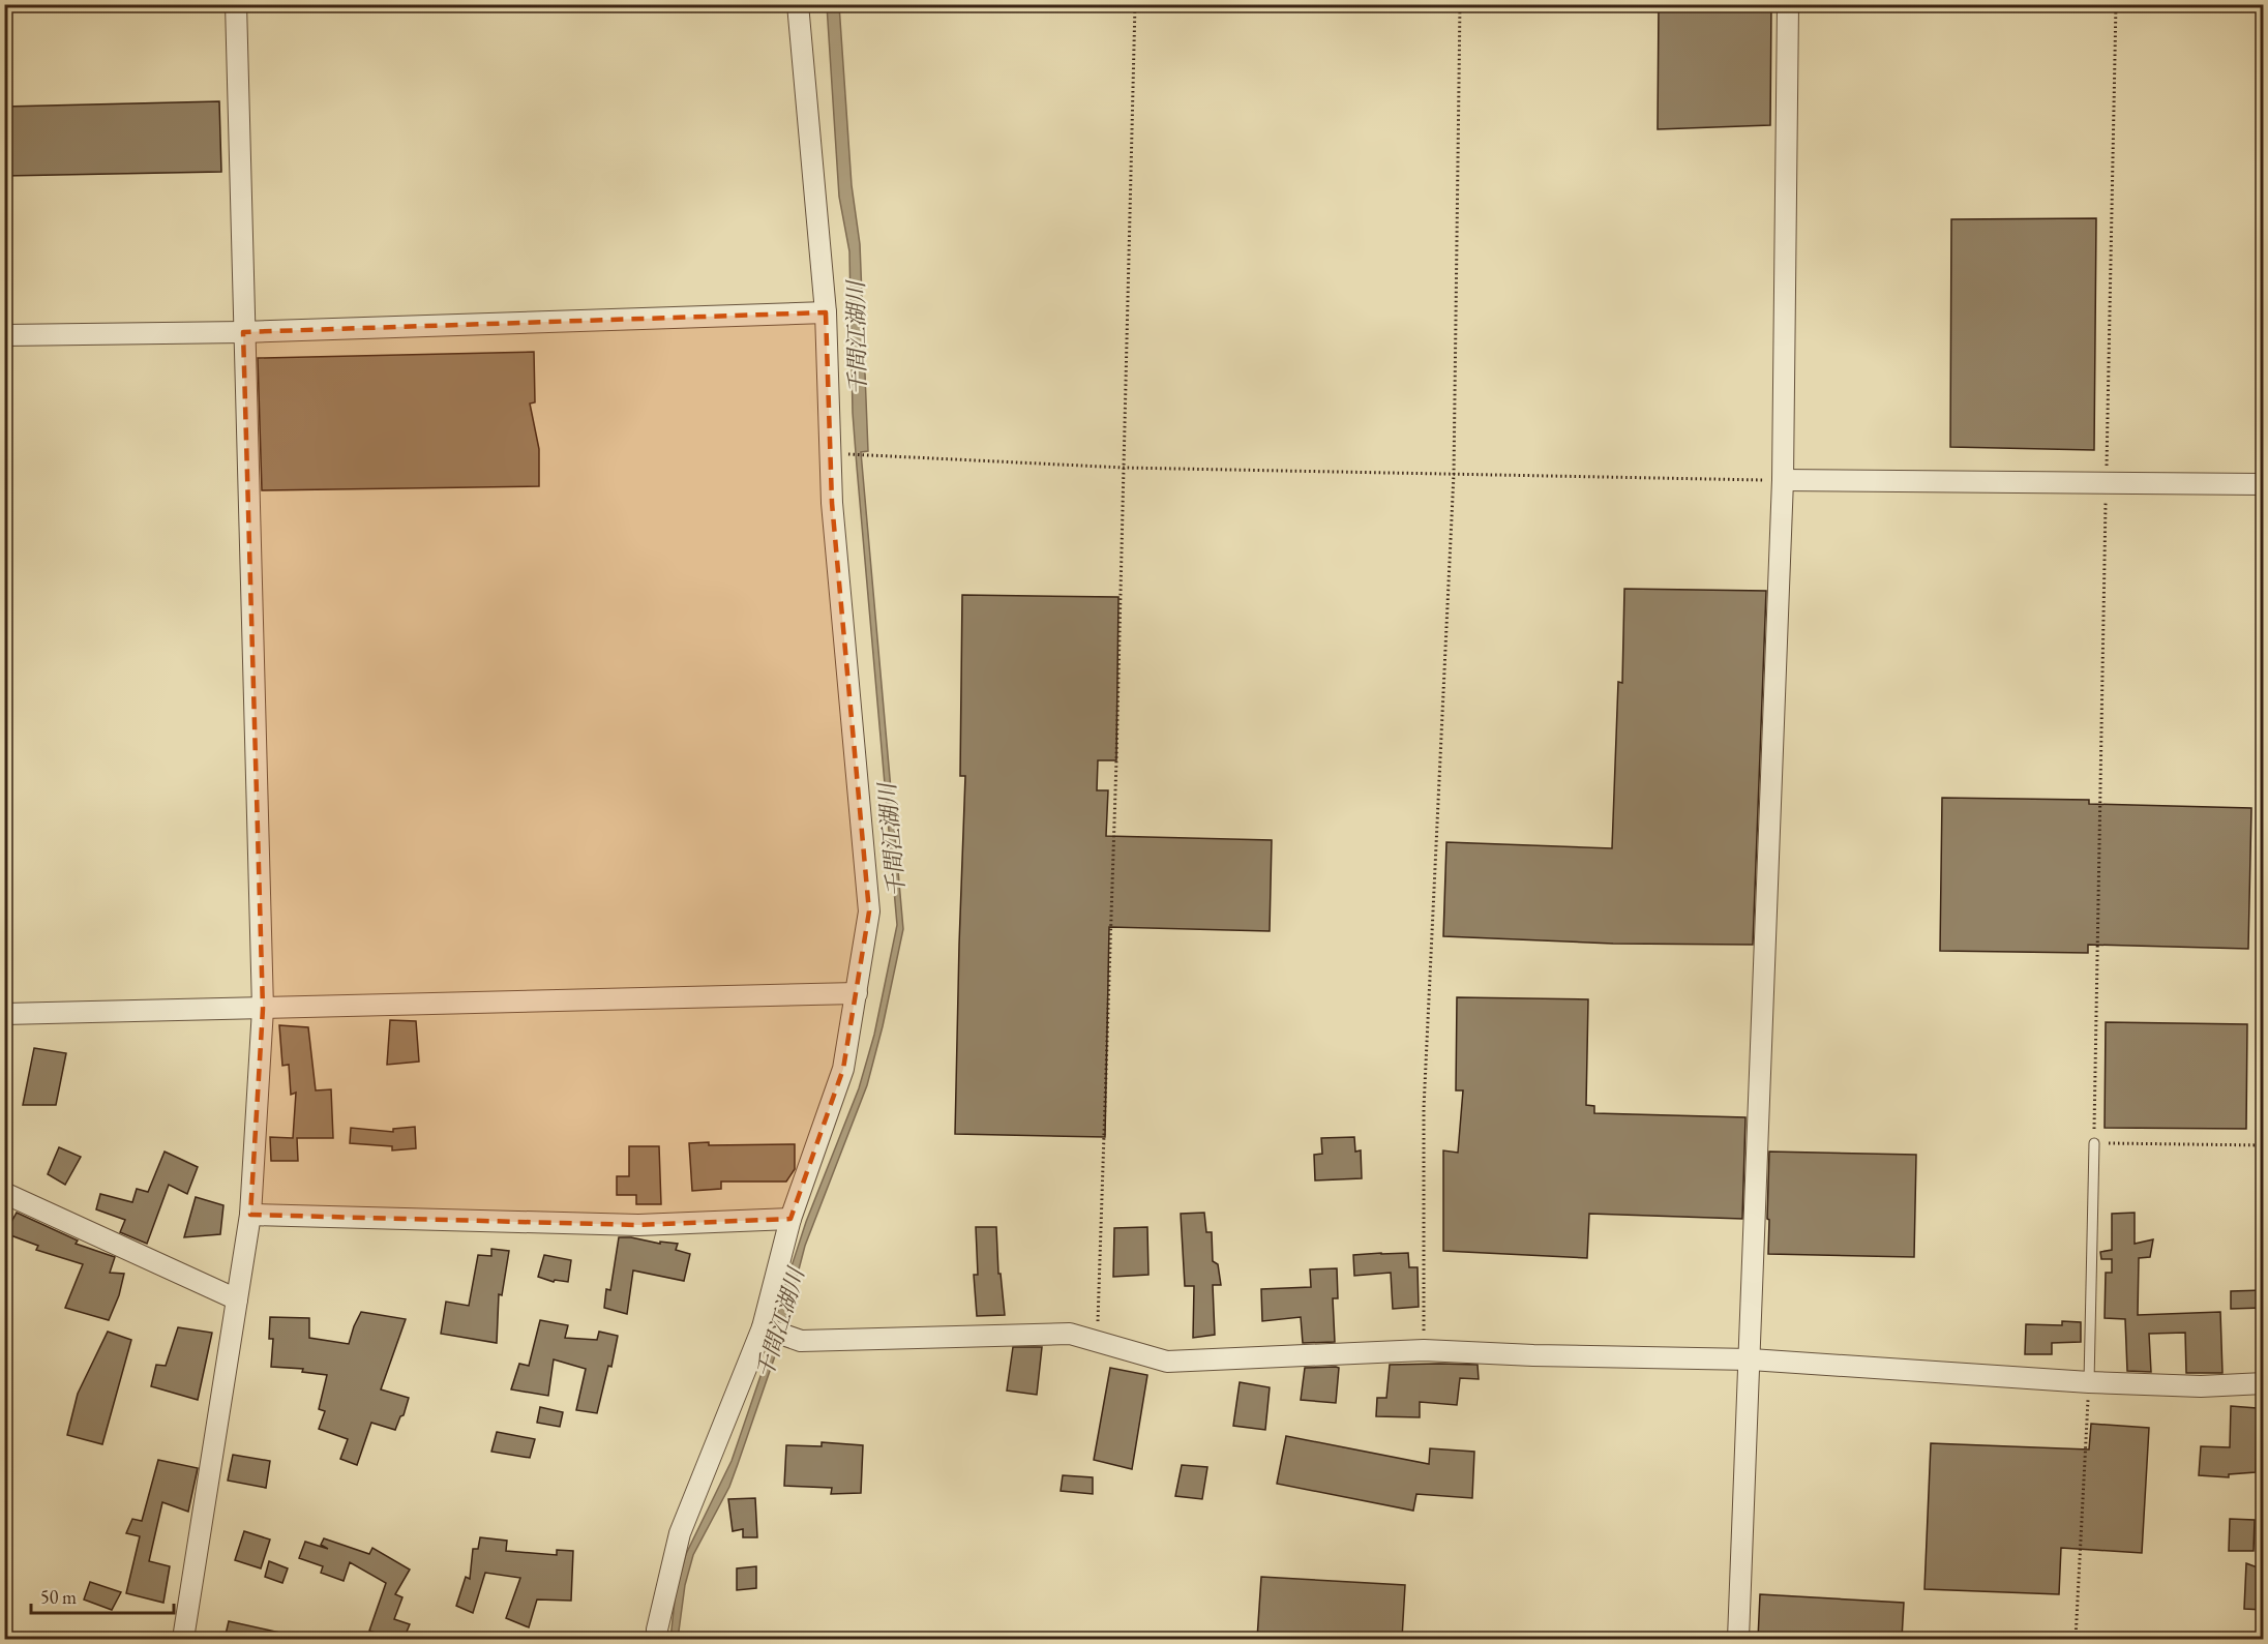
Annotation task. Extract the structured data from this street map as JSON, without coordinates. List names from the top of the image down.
{
  "water": ["千間江湖川"],
  "scale_bar": "50 m"
}
